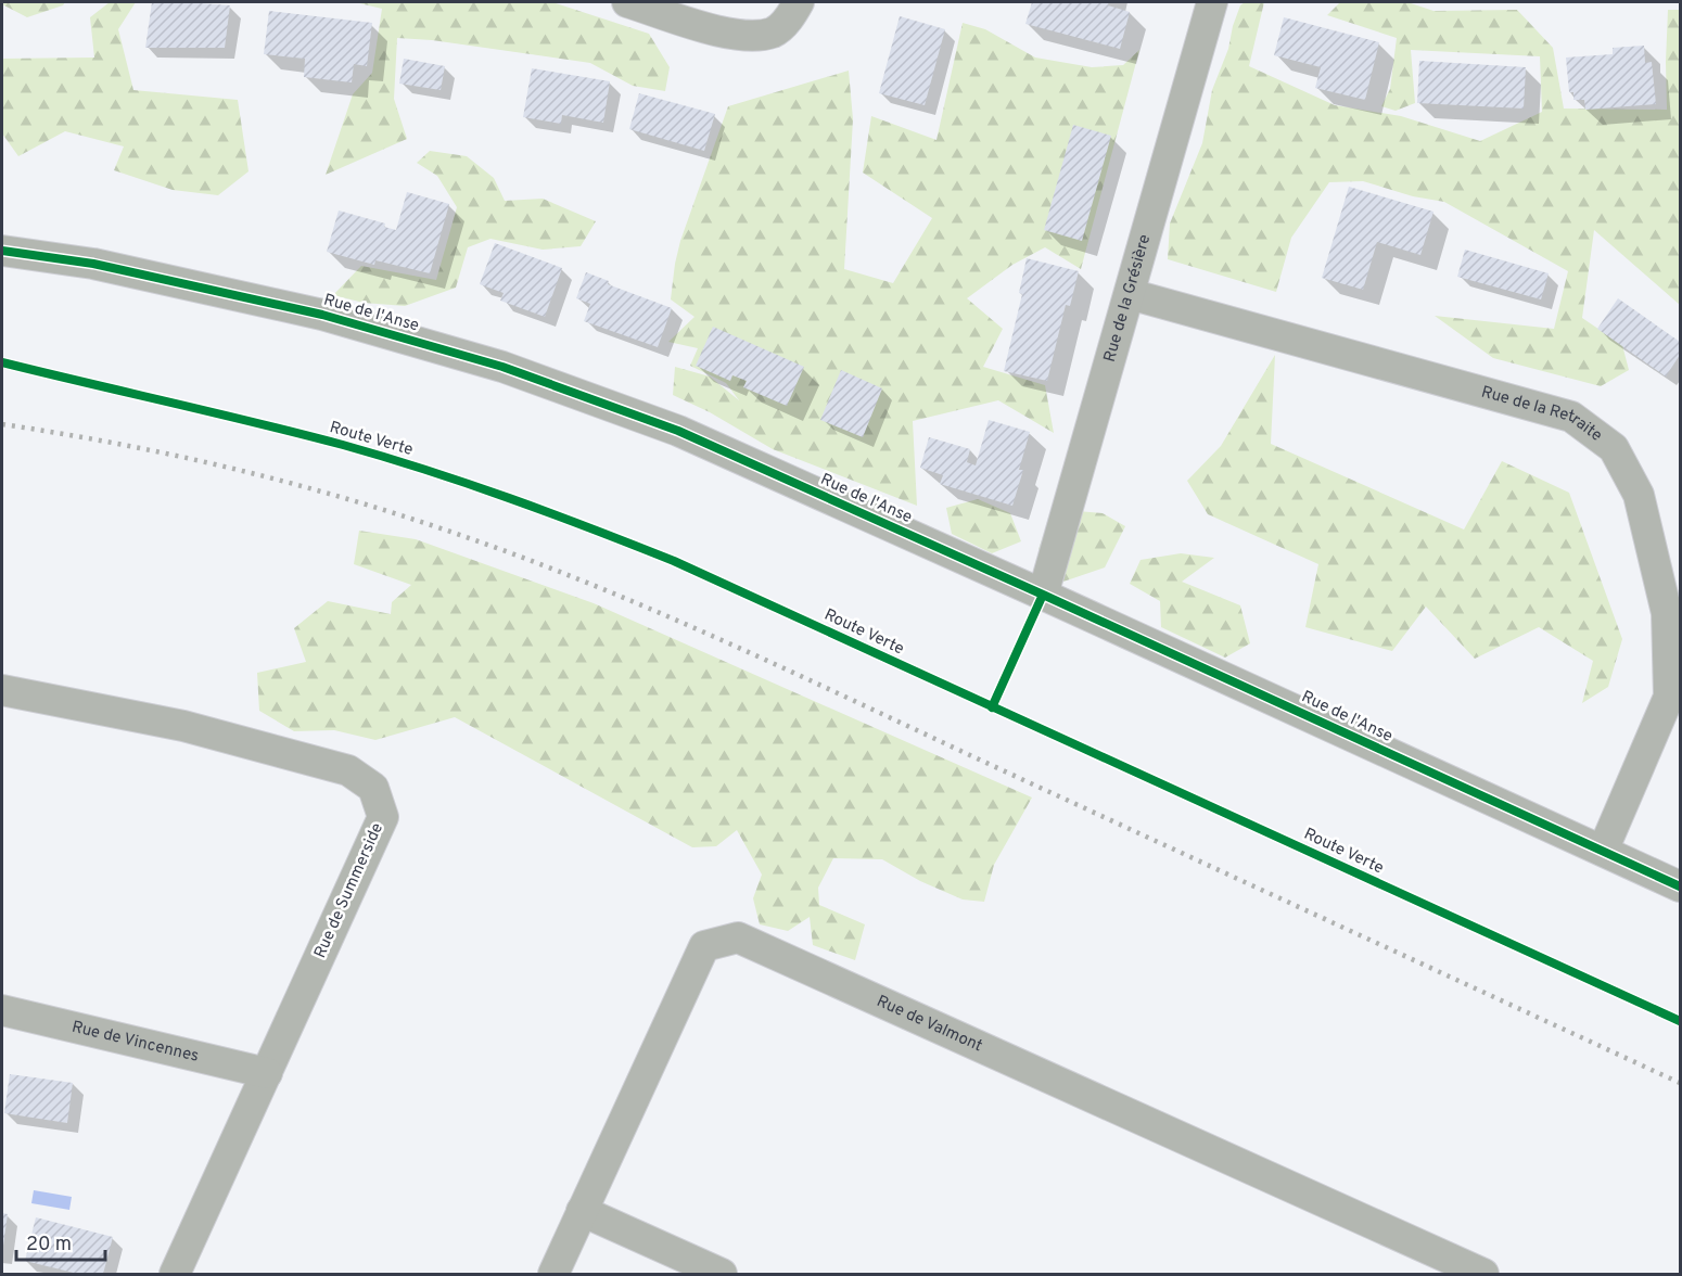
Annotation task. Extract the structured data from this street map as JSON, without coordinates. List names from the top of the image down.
{
  "streets": {
    "street": [
      "Rue de la Grésière",
      "Rue de l'Anse",
      "Rue de la Retraite",
      "Rue de Summerside",
      "Rue de Valmont",
      "Rue de Vincennes"
    ],
    "cycle path": ["Route Verte"]
  },
  "crossings": [
    ["Rue de la Grésière", "Rue de l'Anse"],
    ["Rue de la Grésière", "Rue de la Retraite"],
    ["Rue de l'Anse", "Rue de la Retraite"],
    ["Rue de Summerside", "Rue de Vincennes"]
  ],
  "scale_bar": "20 m"
}
